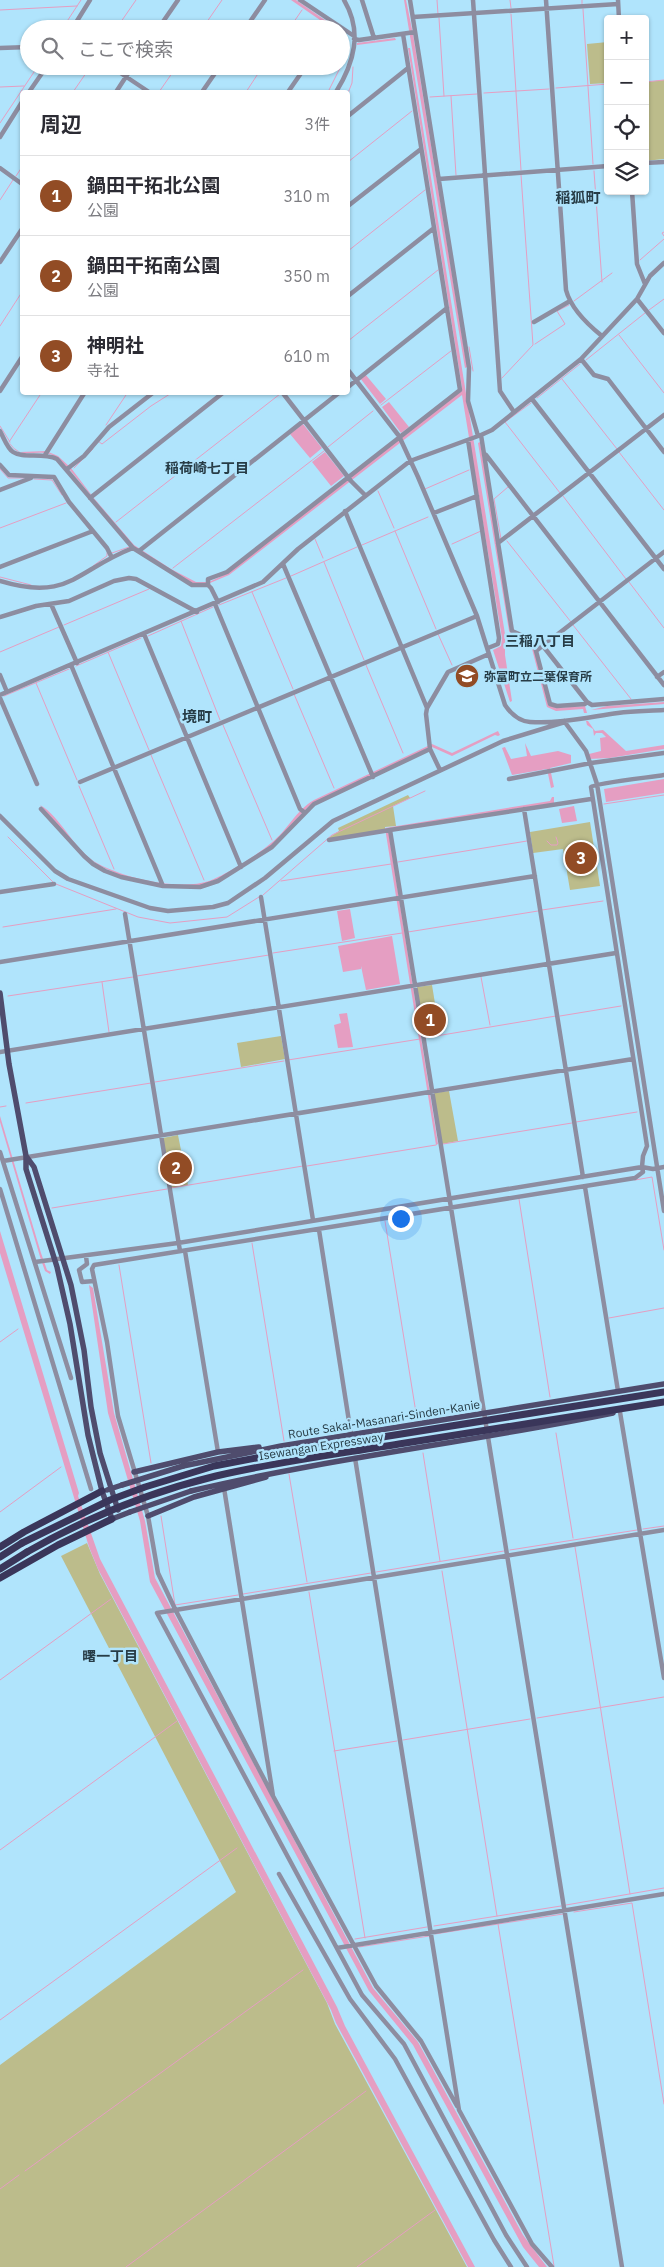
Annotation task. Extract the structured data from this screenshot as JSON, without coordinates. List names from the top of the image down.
{
  "streets": {
    "highway": ["Isewangan Expressway"],
    "main road": ["Route Sakai-Masanari-Sinden-Kanie"]
  },
  "districts": [
    "稲狐町",
    "稲荷崎七丁目",
    "三稲八丁目",
    "境町",
    "曙一丁目"
  ],
  "places": {
    "school or university": ["弥富町立二葉保育所"]
  },
  "page": {
    "map_buttons": ["+", "−"],
    "search": "ここで検索",
    "heading": ["周辺", "3件"],
    "list": [
      {
        "mark": "1",
        "name": "鍋田干拓北公園",
        "note": "公園",
        "value": "310 m"
      },
      {
        "mark": "2",
        "name": "鍋田干拓南公園",
        "note": "公園",
        "value": "350 m"
      },
      {
        "mark": "3",
        "name": "神明社",
        "note": "寺社",
        "value": "610 m"
      }
    ],
    "pins": ["3", "1", "2"]
  }
}
